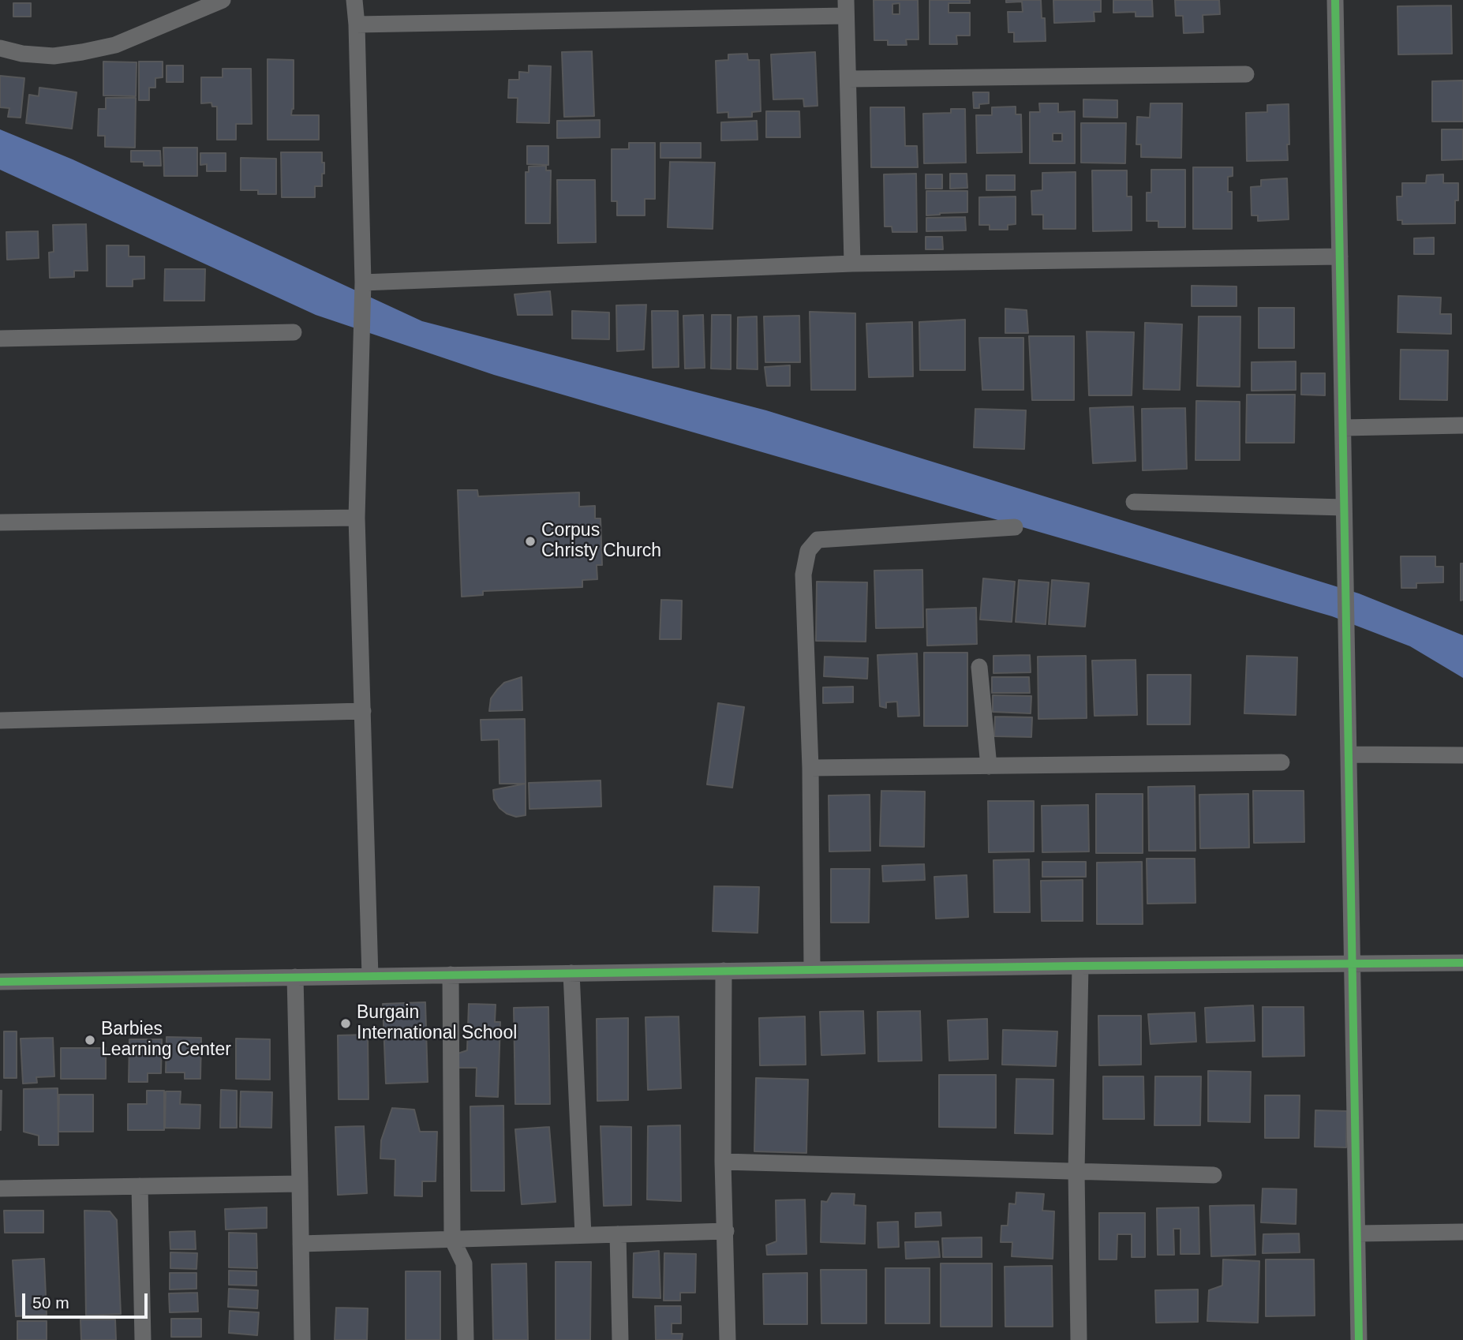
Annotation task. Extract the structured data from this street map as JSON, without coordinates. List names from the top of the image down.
{
  "places": ["Corpus Christy Church", "Burgain International School", "Barbies Learning Center"],
  "scale_bar": "50 m"
}
